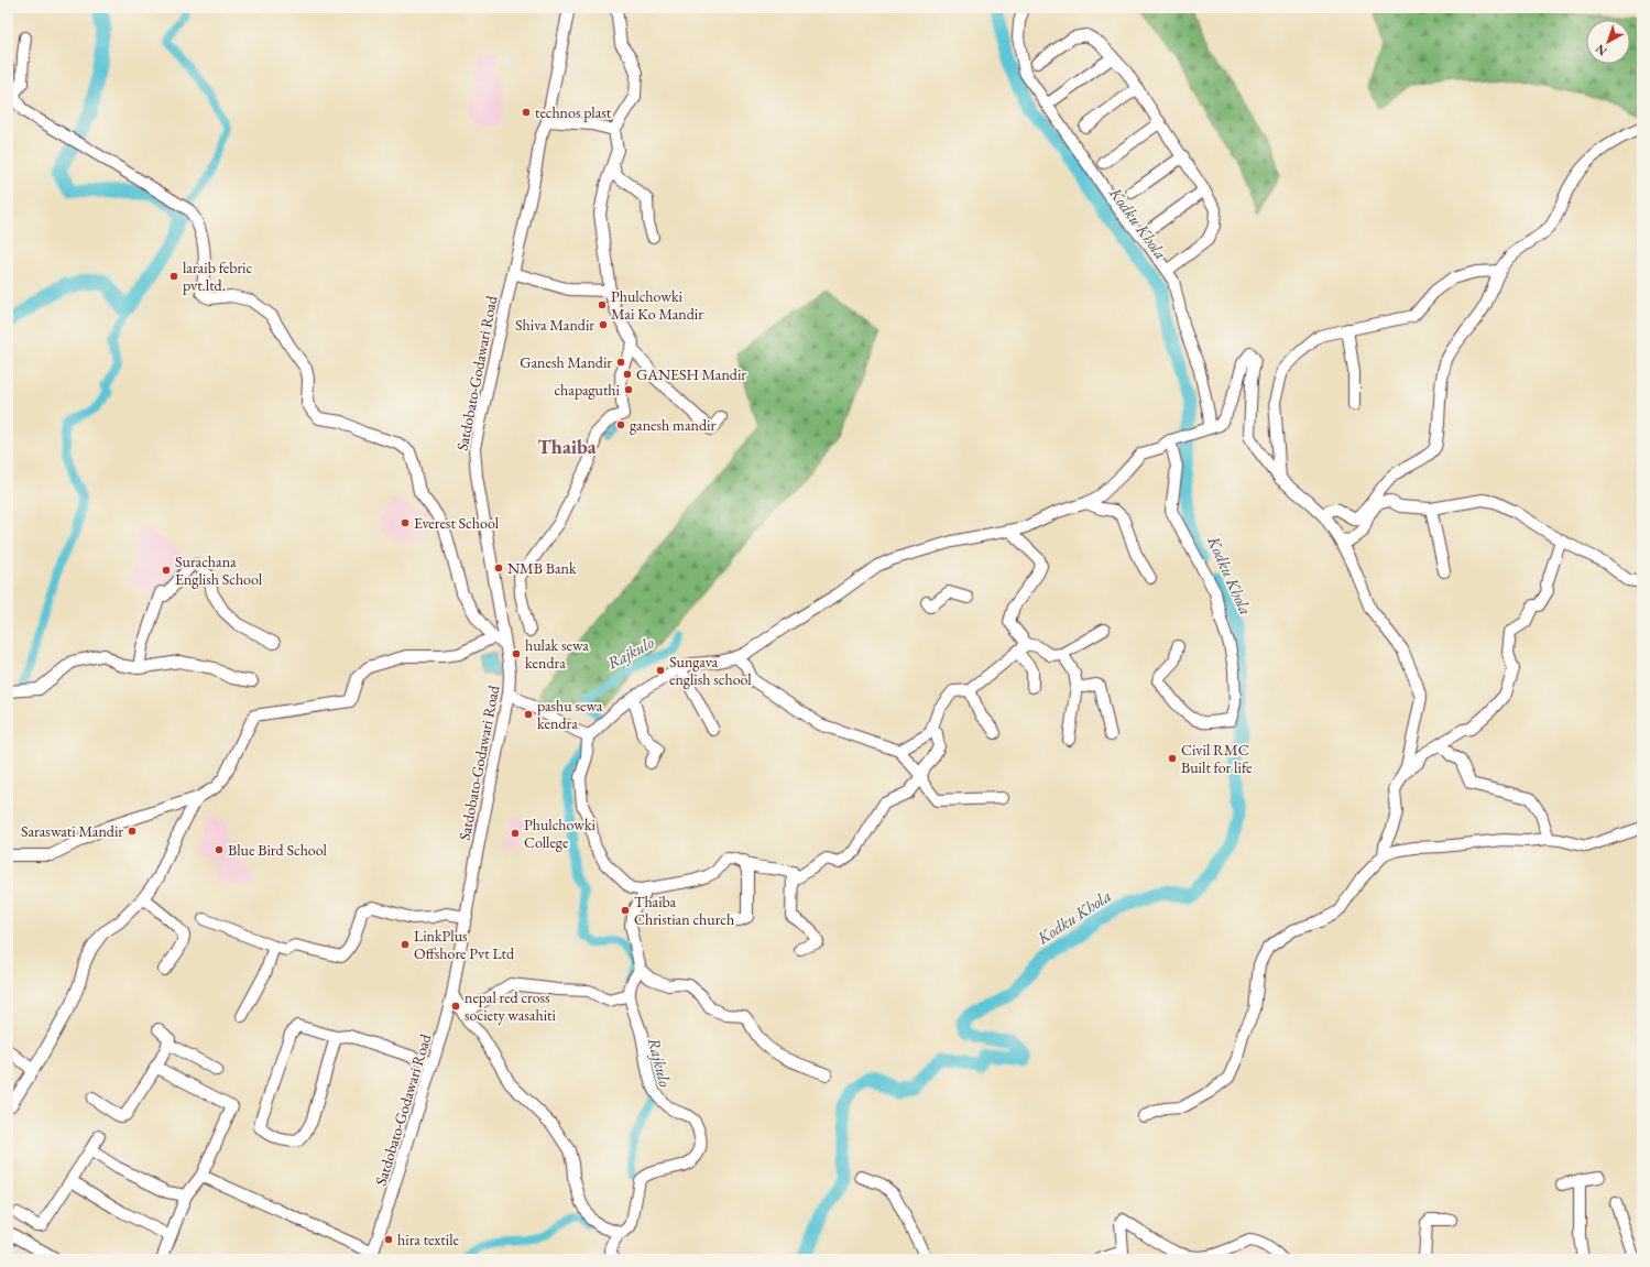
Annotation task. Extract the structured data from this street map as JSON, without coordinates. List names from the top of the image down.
{
  "streets": {
    "street": ["Satdobato-Godawari Road"]
  },
  "districts": ["Thaiba"],
  "water": ["Kodku Khola", "Rajkulo"],
  "places": [
    "technos plast",
    "laraib febric pvt.ltd.",
    "Phulchowki Mai Ko Mandir",
    "Shiva Mandir",
    "Ganesh Mandir",
    "GANESH Mandir",
    "chapaguthi",
    "ganesh mandir",
    "Everest School",
    "NMB Bank",
    "Surachana English School",
    "hulak sewa kendra",
    "Sungava english school",
    "pashu sewa kendra",
    "Civil RMC Built for life",
    "Saraswati Mandir",
    "Phulchowki College",
    "Blue Bird School",
    "Thaiba Christian church",
    "LinkPlus Offshore Pvt Ltd",
    "nepal red cross society wasahiti",
    "hira textile"
  ],
  "north": "bottom left"
}
